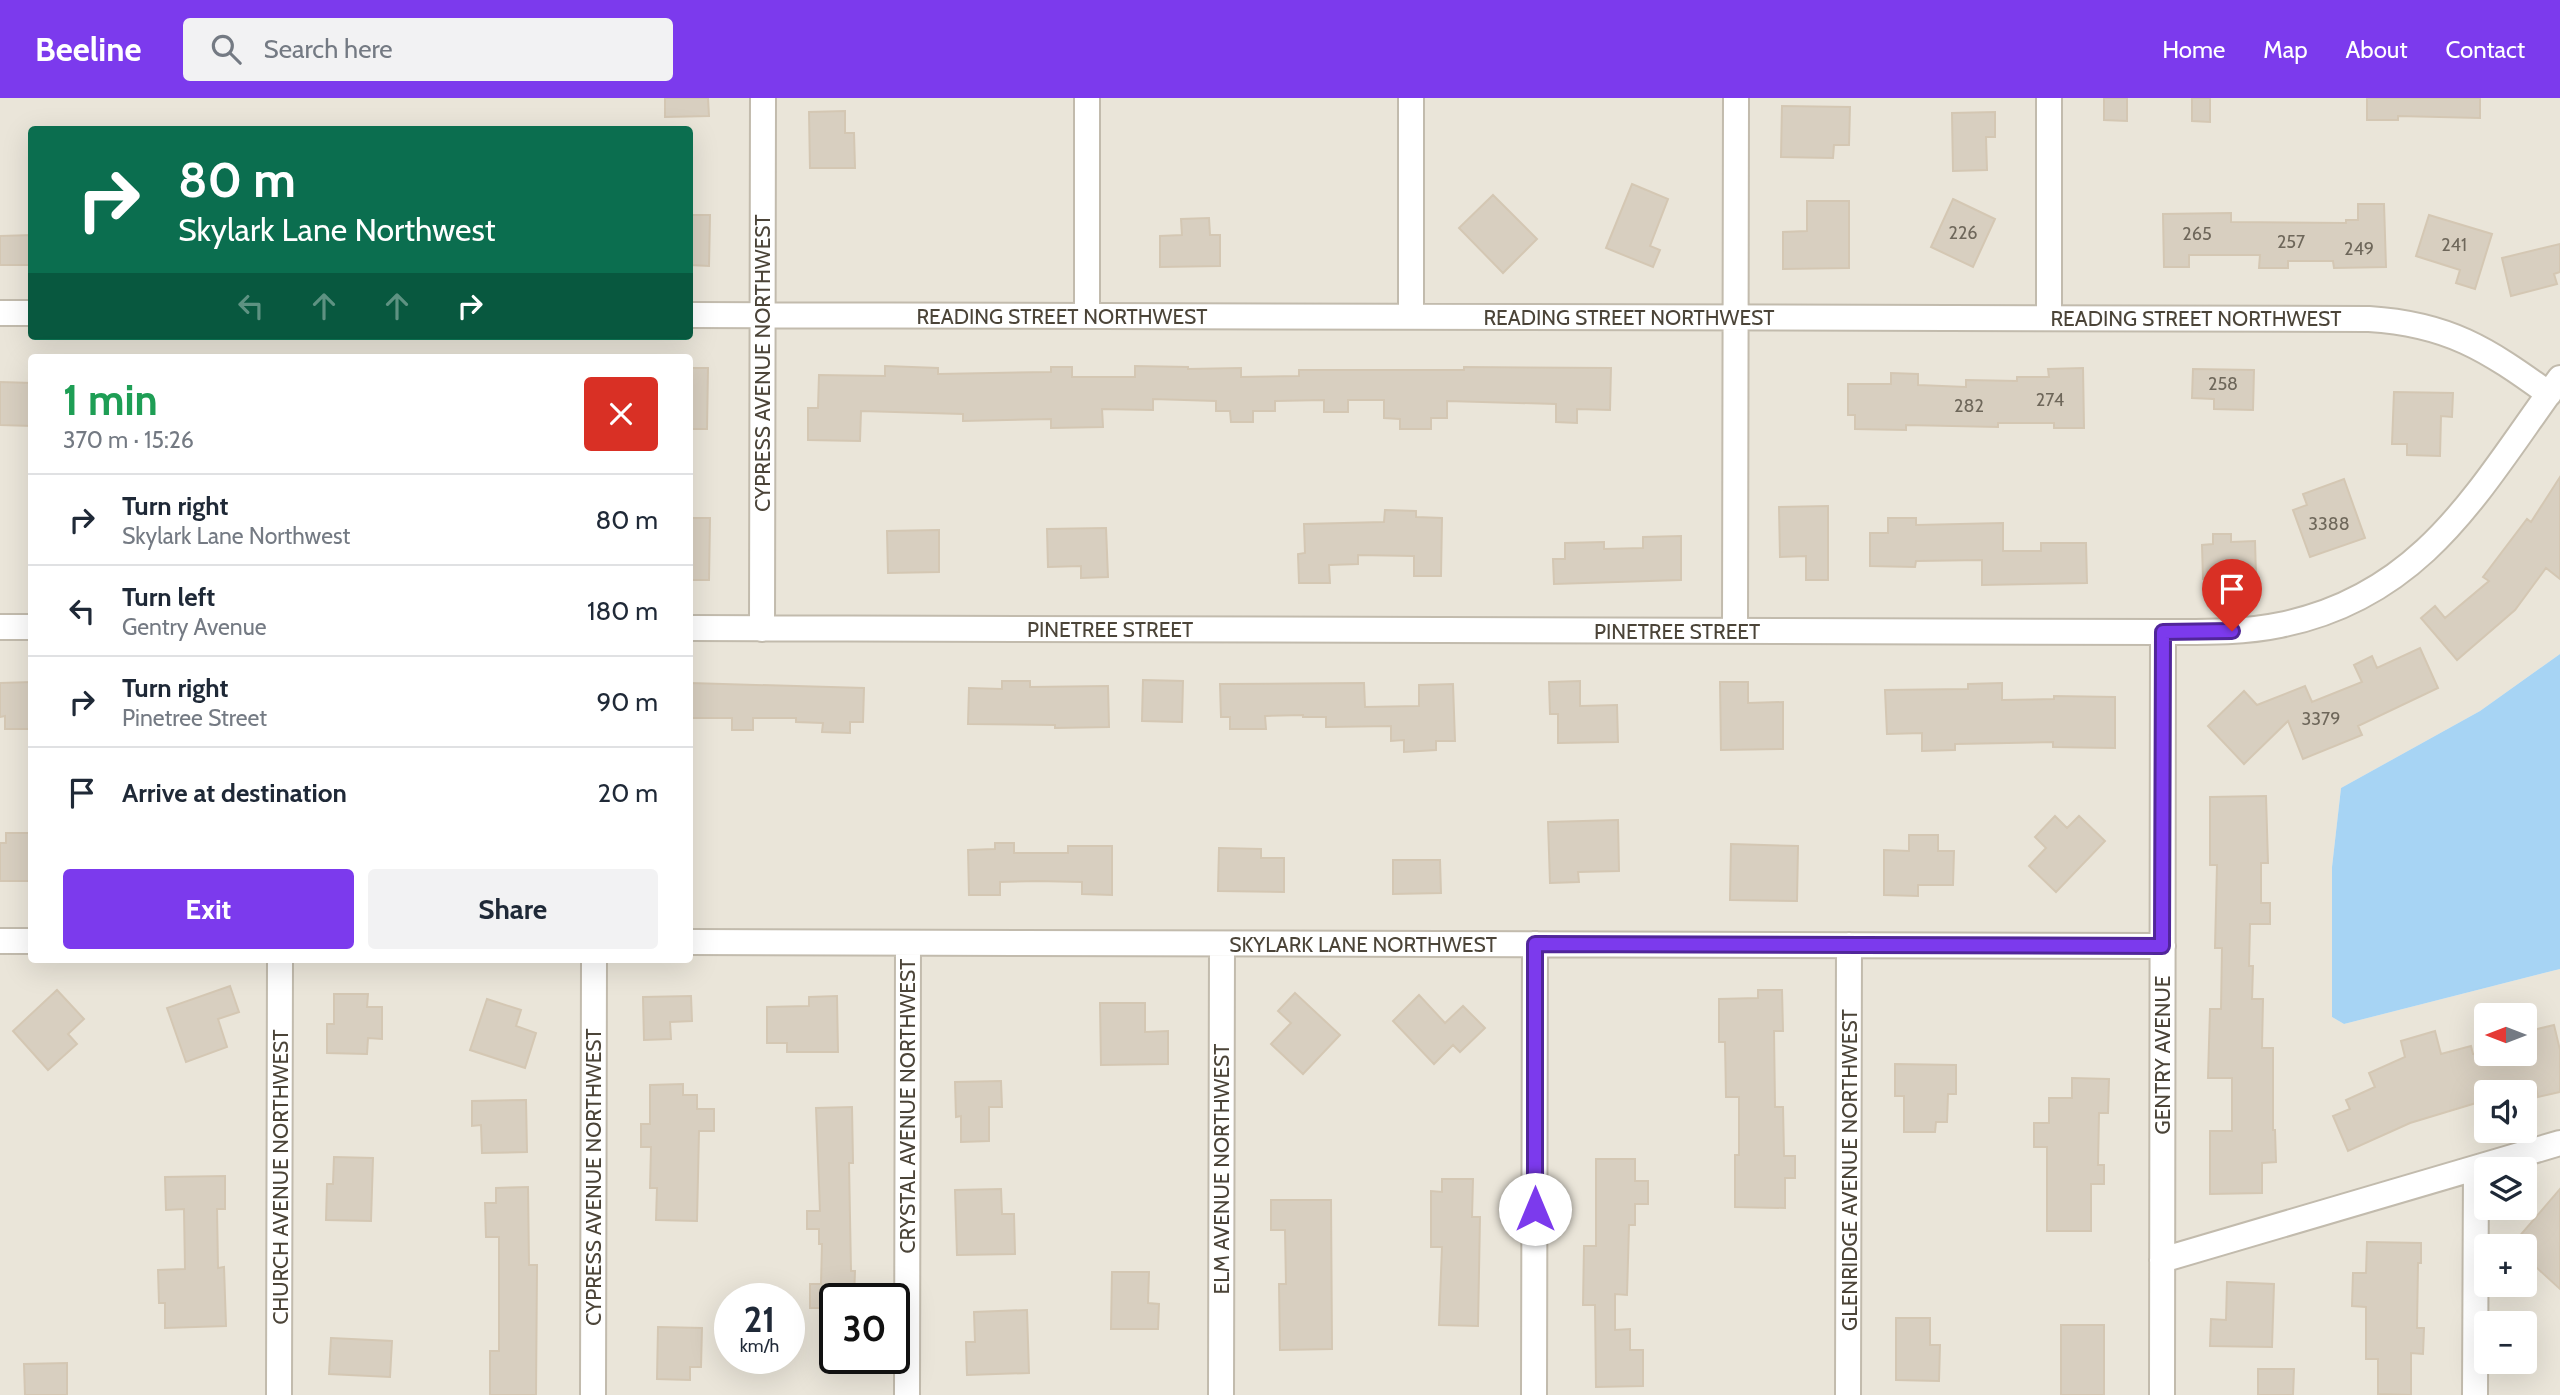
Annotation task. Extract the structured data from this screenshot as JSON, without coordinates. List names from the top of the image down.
{
  "streets": {
    "street": [
      "READING STREET NORTHWEST",
      "CYPRESS AVENUE NORTHWEST",
      "PINETREE STREET",
      "SKYLARK LANE NORTHWEST",
      "GENTRY AVENUE",
      "CRYSTAL AVENUE NORTHWEST",
      "ELM AVENUE NORTHWEST",
      "GLENRIDGE AVENUE NORTHWEST",
      "CHURCH AVENUE NORTHWEST"
    ]
  },
  "crossings": [
    ["READING STREET NORTHWEST", "CYPRESS AVENUE NORTHWEST"],
    ["READING STREET NORTHWEST", "PINETREE STREET"],
    ["CYPRESS AVENUE NORTHWEST", "PINETREE STREET"],
    ["PINETREE STREET", "GENTRY AVENUE"],
    ["SKYLARK LANE NORTHWEST", "GENTRY AVENUE"],
    ["SKYLARK LANE NORTHWEST", "CRYSTAL AVENUE NORTHWEST"],
    ["SKYLARK LANE NORTHWEST", "ELM AVENUE NORTHWEST"],
    ["SKYLARK LANE NORTHWEST", "GLENRIDGE AVENUE NORTHWEST"]
  ],
  "house_numbers": [
    "226",
    "265",
    "257",
    "241",
    "249",
    "258",
    "274",
    "282",
    "3388",
    "3379"
  ],
  "north": "left",
  "page": {
    "header": "Beeline",
    "search": "Search here",
    "nav": [
      "Home",
      "Map",
      "About",
      "Contact"
    ],
    "turn": ["80 m", "Skylark Lane Northwest"],
    "heading": ["1 min", "370 m · 15:26"],
    "list": [
      {
        "name": "Turn right",
        "note": "Skylark Lane Northwest",
        "value": "80 m"
      },
      {
        "name": "Turn left",
        "note": "Gentry Avenue",
        "value": "180 m"
      },
      {
        "name": "Turn right",
        "note": "Pinetree Street",
        "value": "90 m"
      },
      {
        "name": "Arrive at destination",
        "value": "20 m"
      }
    ],
    "buttons": ["Exit", "Share"],
    "map_buttons": ["+", "−"],
    "speed": "21 km/h",
    "limit": "30"
  }
}
